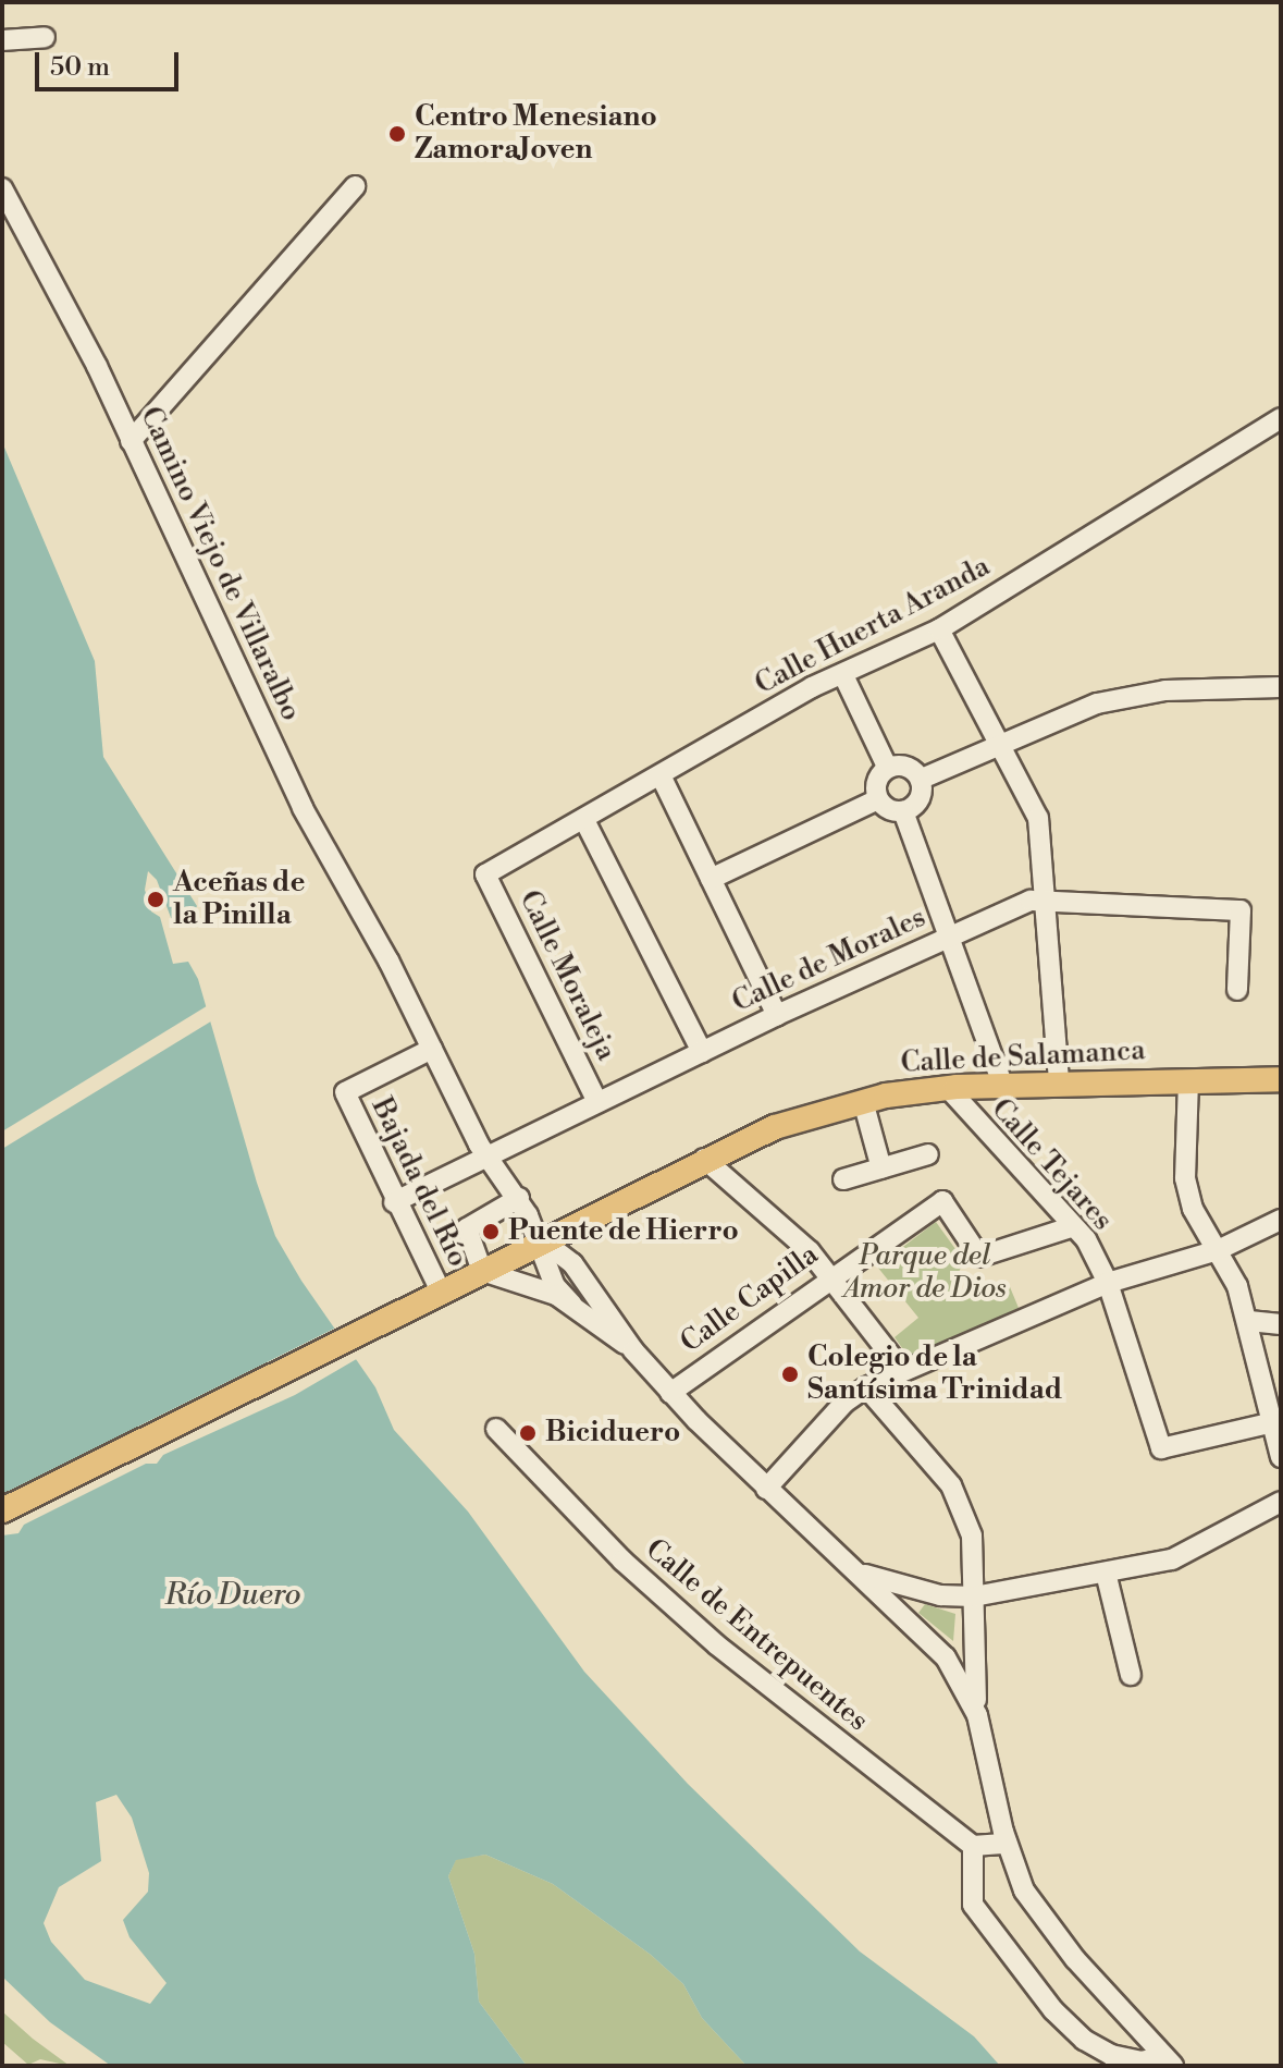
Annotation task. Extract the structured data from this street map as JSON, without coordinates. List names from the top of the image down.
{
  "streets": {
    "main road": ["Calle de Salamanca"],
    "street": [
      "Camino Viejo de Villaralbo",
      "Calle Huerta Aranda",
      "Calle de Morales",
      "Calle Moraleja",
      "Calle Tejares",
      "Bajada del Río",
      "Calle Capilla",
      "Calle de Entrepuentes"
    ]
  },
  "crossings": [
    ["Camino Viejo de Villaralbo", "Calle de Morales"],
    ["Camino Viejo de Villaralbo", "Calle de Salamanca"],
    ["Camino Viejo de Villaralbo", "Bajada del Río"],
    ["Calle Huerta Aranda", "Calle Moraleja"],
    ["Calle de Morales", "Calle Moraleja"],
    ["Calle de Morales", "Bajada del Río"],
    ["Calle de Salamanca", "Calle Tejares"],
    ["Calle de Salamanca", "Bajada del Río"],
    ["Calle Tejares", "Calle Capilla"]
  ],
  "water": ["Río Duero"],
  "parks": ["Parque del Amor de Dios"],
  "places": [
    "Centro Menesiano ZamoraJoven",
    "Aceñas de la Pinilla",
    "Puente de Hierro",
    "Colegio de la Santísima Trinidad",
    "Biciduero"
  ],
  "scale_bar": "50 m"
}
